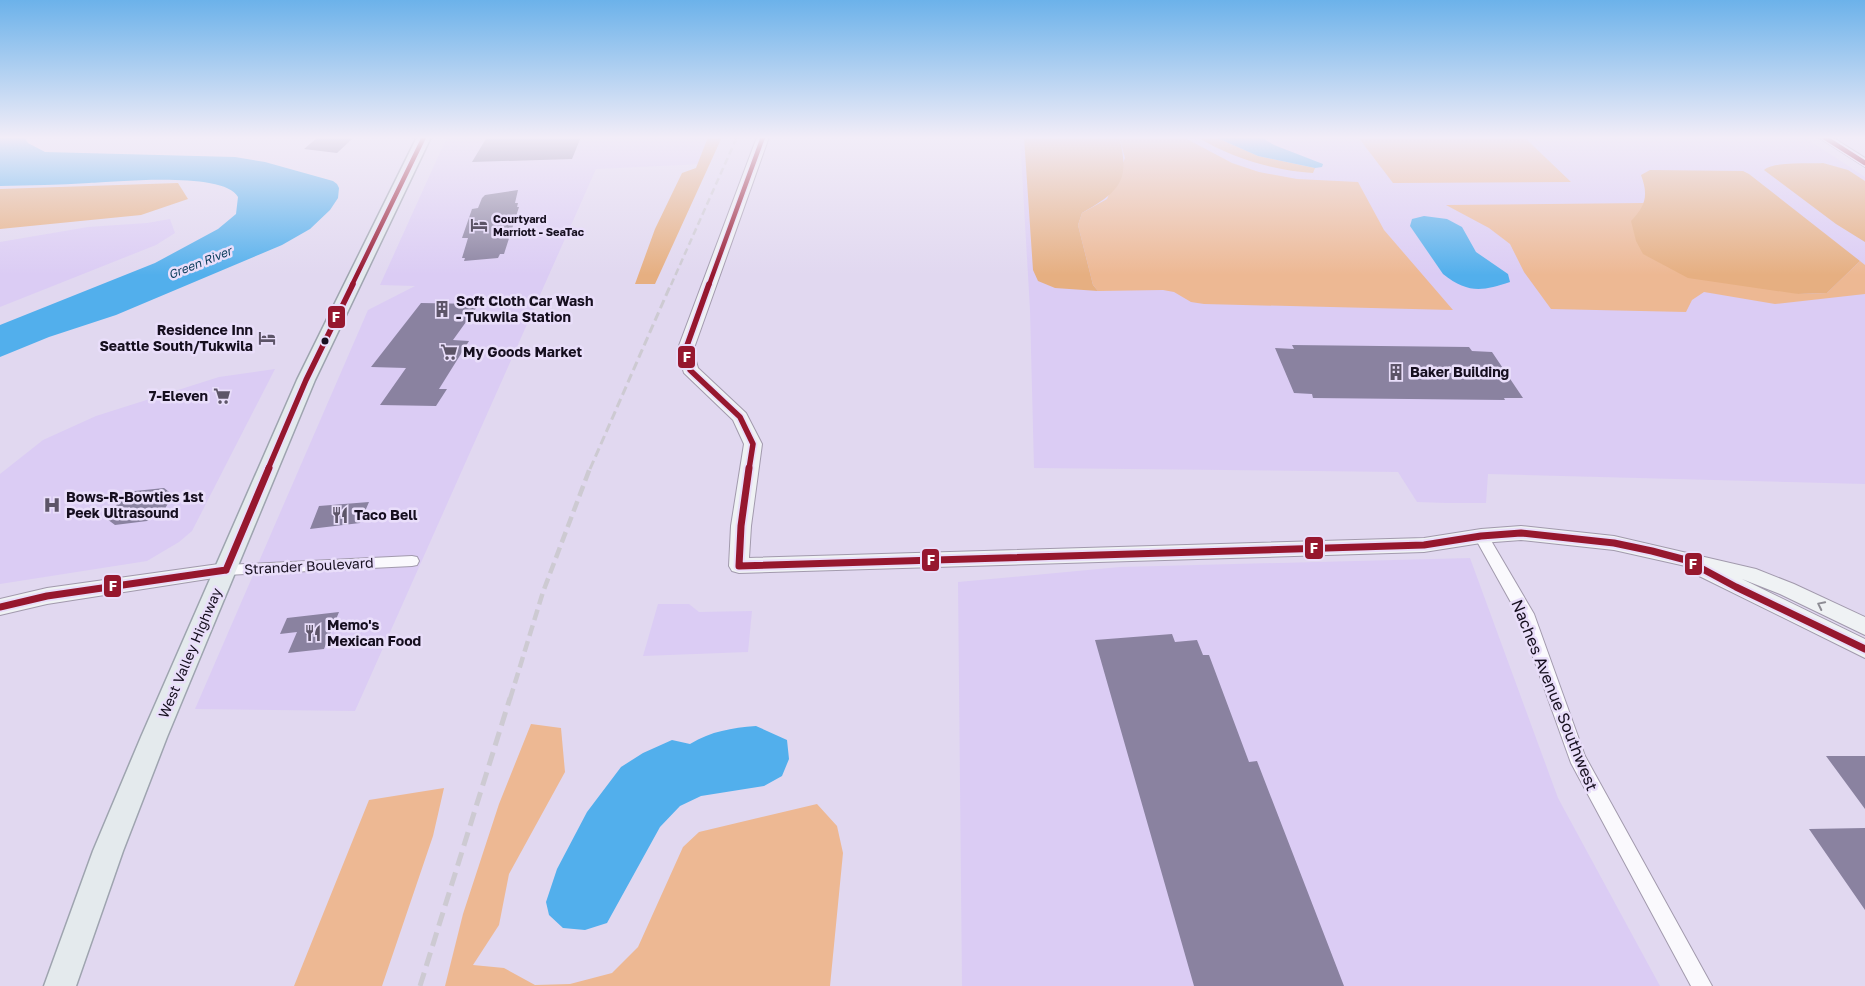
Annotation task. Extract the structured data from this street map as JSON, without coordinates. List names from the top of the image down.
{
  "streets": {
    "main road": ["West Valley Highway"],
    "street": ["Strander Boulevard", "Naches Avenue Southwest"]
  },
  "crossings": [
    ["Strander Boulevard", "West Valley Highway"]
  ],
  "water": ["Green River"],
  "places": {
    "hotel": ["Courtyard Marriott - SeaTac", "Residence Inn Seattle South/Tukwila"],
    "building": ["Soft Cloth Car Wash - Tukwila Station", "Baker Building"],
    "supermarket": ["My Goods Market", "7-Eleven"],
    "hospital": ["Bows-R-Bowties 1st Peek Ultrasound"],
    "restaurant": ["Taco Bell", "Memo's Mexican Food"]
  },
  "lines": ["transit line F"]
}
